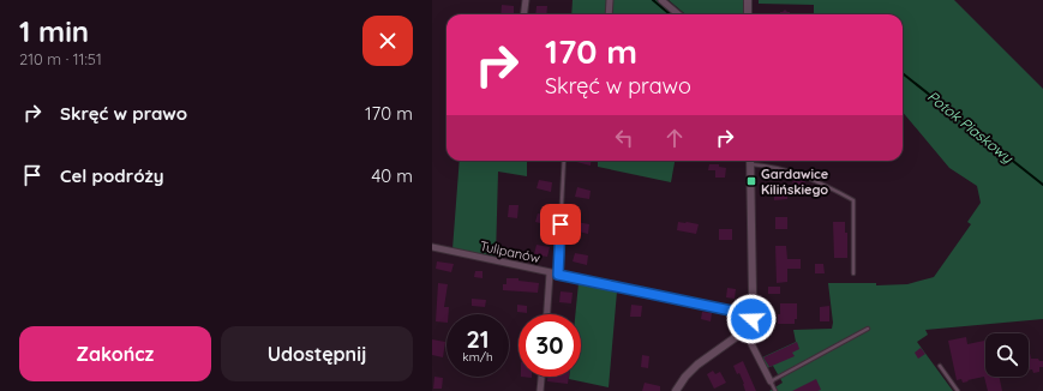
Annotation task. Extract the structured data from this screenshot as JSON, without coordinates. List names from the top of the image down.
{
  "streets": {
    "street": ["Tulipanów"]
  },
  "water": ["Potok Piaskowy"],
  "places": {
    "transit": ["Gardawice Kilińskiego"]
  },
  "page": {
    "heading": ["1 min", "210 m · 11:51"],
    "turn": ["170 m", "Skręć w prawo"],
    "list": [
      {
        "name": "Skręć w prawo",
        "value": "170 m"
      },
      {
        "name": "Cel podróży",
        "value": "40 m"
      }
    ],
    "speed": "21 km/h",
    "limit": "30",
    "buttons": ["Zakończ", "Udostępnij"]
  }
}
